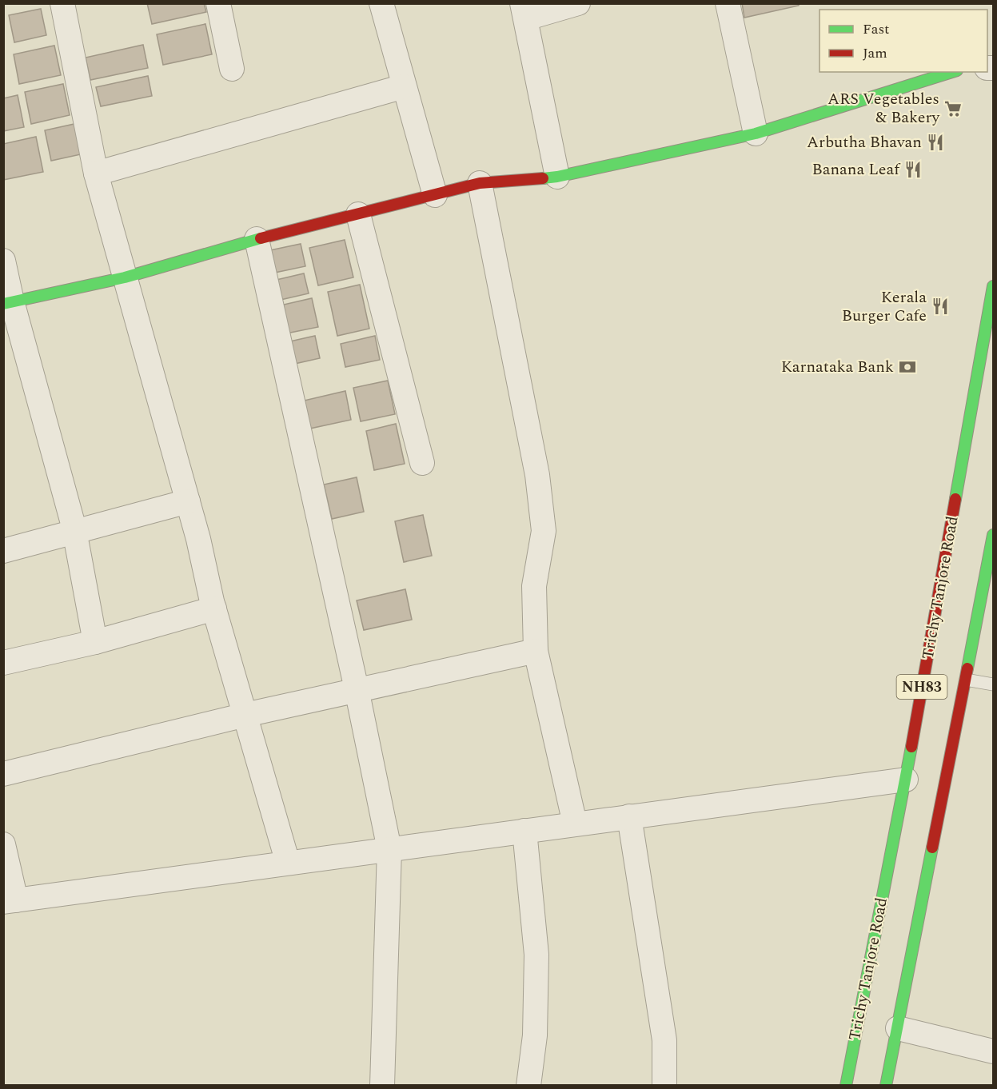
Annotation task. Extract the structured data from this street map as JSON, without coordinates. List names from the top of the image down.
{
  "streets": {
    "main road": ["Trichy Tanjore Road", "NH83"]
  },
  "places": {
    "supermarket": ["ARS Vegetables & Bakery"],
    "restaurant": ["Arbutha Bhavan", "Banana Leaf", "Kerala Burger Cafe"],
    "bank": ["Karnataka Bank"]
  },
  "legend": ["Fast", "Jam"]
}
